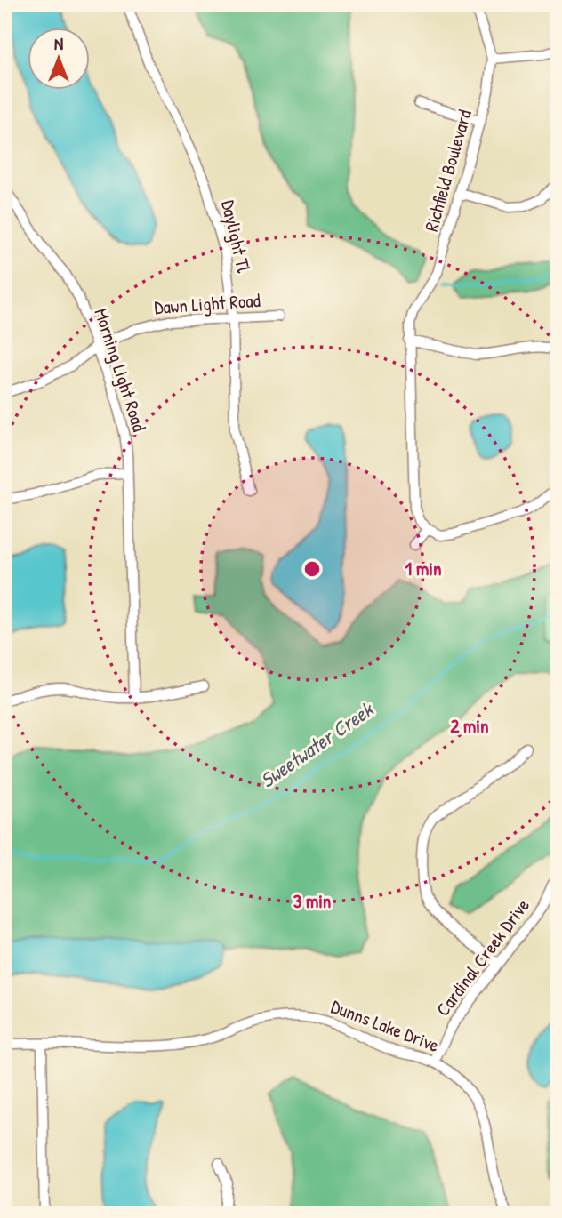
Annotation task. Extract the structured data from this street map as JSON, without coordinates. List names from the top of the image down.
{
  "streets": {
    "street": [
      "Richfield Boulevard",
      "Daylight Tl",
      "Dawn Light Road",
      "Morning Light Road",
      "Cardinal Creek Drive",
      "Dunns Lake Drive"
    ]
  },
  "crossings": [
    ["Daylight Tl", "Dawn Light Road"],
    ["Dawn Light Road", "Morning Light Road"],
    ["Cardinal Creek Drive", "Dunns Lake Drive"]
  ],
  "water": ["Sweetwater Creek"],
  "north": "top",
  "rings": ["1 min", "2 min", "3 min"]
}
